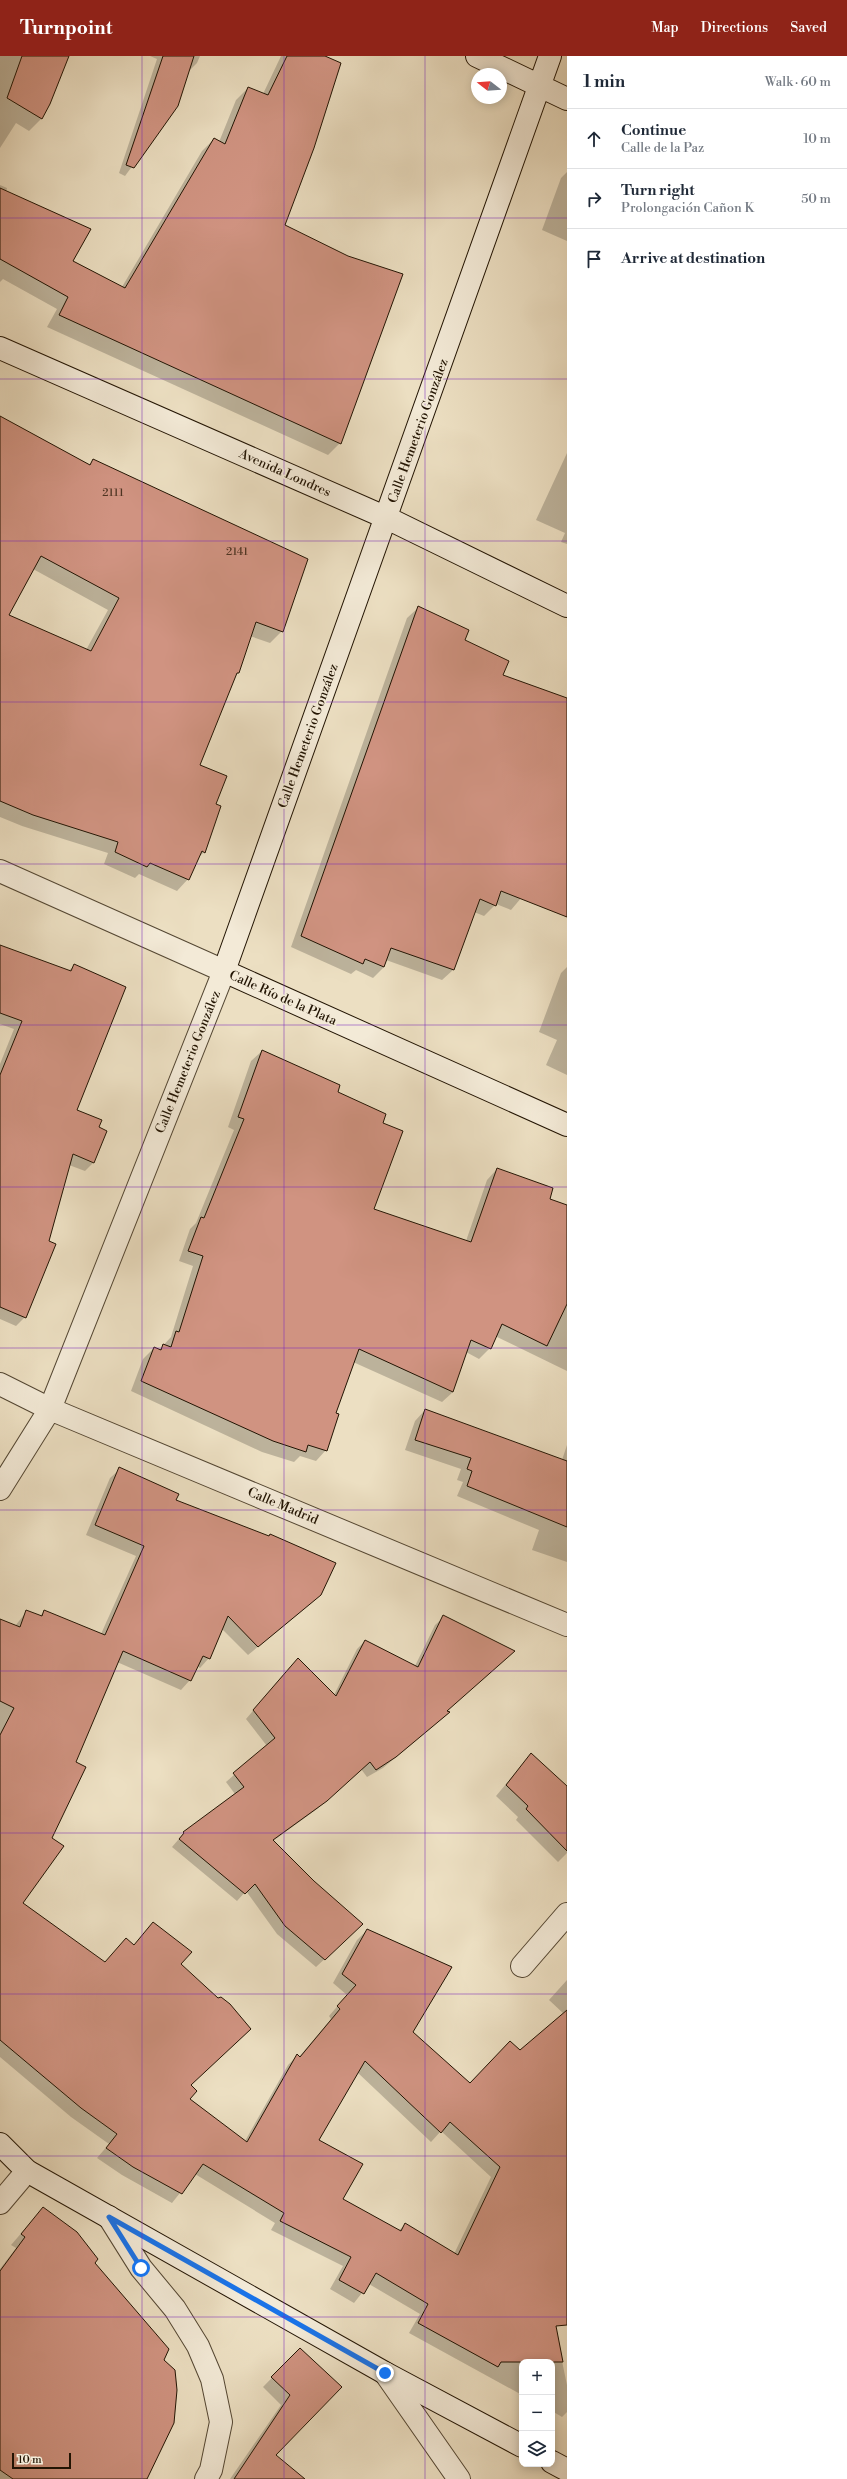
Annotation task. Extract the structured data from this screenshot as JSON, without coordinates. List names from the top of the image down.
{
  "streets": {
    "street": [
      "Calle Hemeterio González",
      "Avenida Londres",
      "Calle Río de la Plata",
      "Calle Madrid"
    ]
  },
  "crossings": [
    ["Calle Hemeterio González", "Avenida Londres"],
    ["Calle Hemeterio González", "Calle Río de la Plata"],
    ["Calle Hemeterio González", "Calle Madrid"]
  ],
  "house_numbers": ["2111", "2141"],
  "scale_bar": "10 m",
  "north": "left",
  "page": {
    "header": "Turnpoint",
    "nav": ["Map", "Directions", "Saved"],
    "heading": ["1 min", "Walk · 60 m"],
    "list": [
      ["Continue", "Calle de la Paz", "10 m"],
      ["Turn right", "Prolongación Cañon K", "50 m"],
      "Arrive at destination"
    ],
    "map_buttons": ["+", "−"],
    "scale": "10 m"
  }
}
